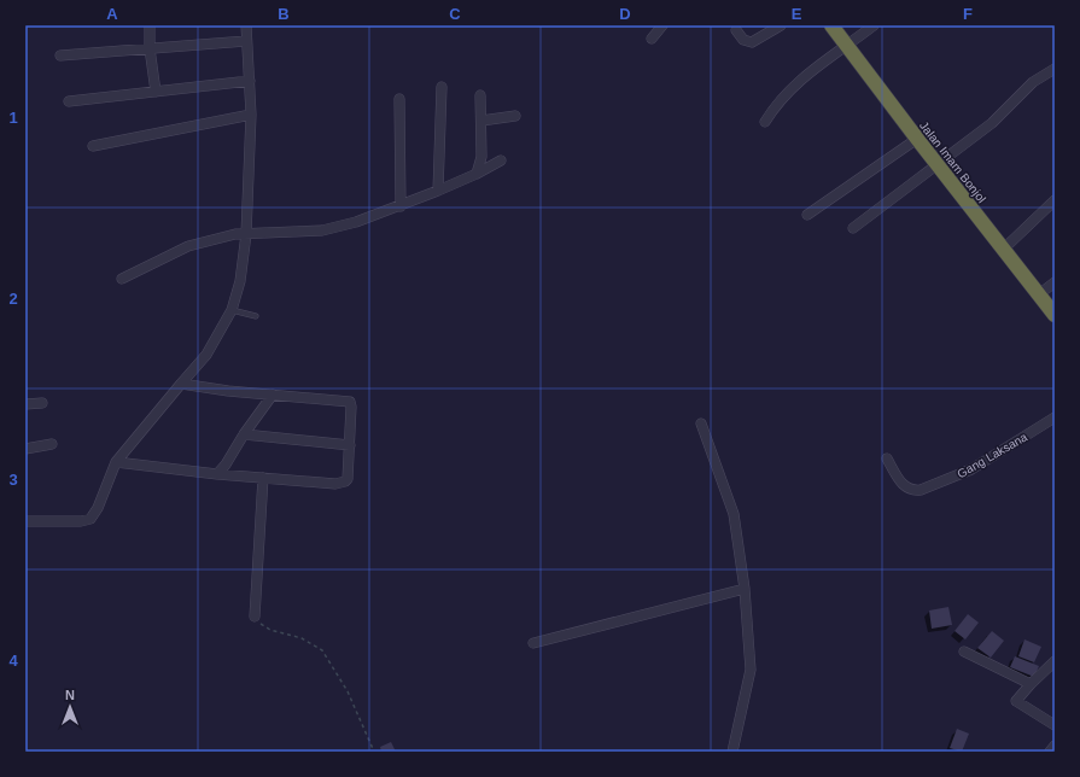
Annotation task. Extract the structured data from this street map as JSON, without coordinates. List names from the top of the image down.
{
  "streets": {
    "highway": ["Jalan Imam Bonjol"],
    "street": ["Gang Laksana"]
  },
  "north": "top",
  "grid": {
    "columns": [
      "A",
      "B",
      "C",
      "D",
      "E",
      "F"
    ],
    "rows": [
      "1",
      "2",
      "3",
      "4"
    ]
  }
}
